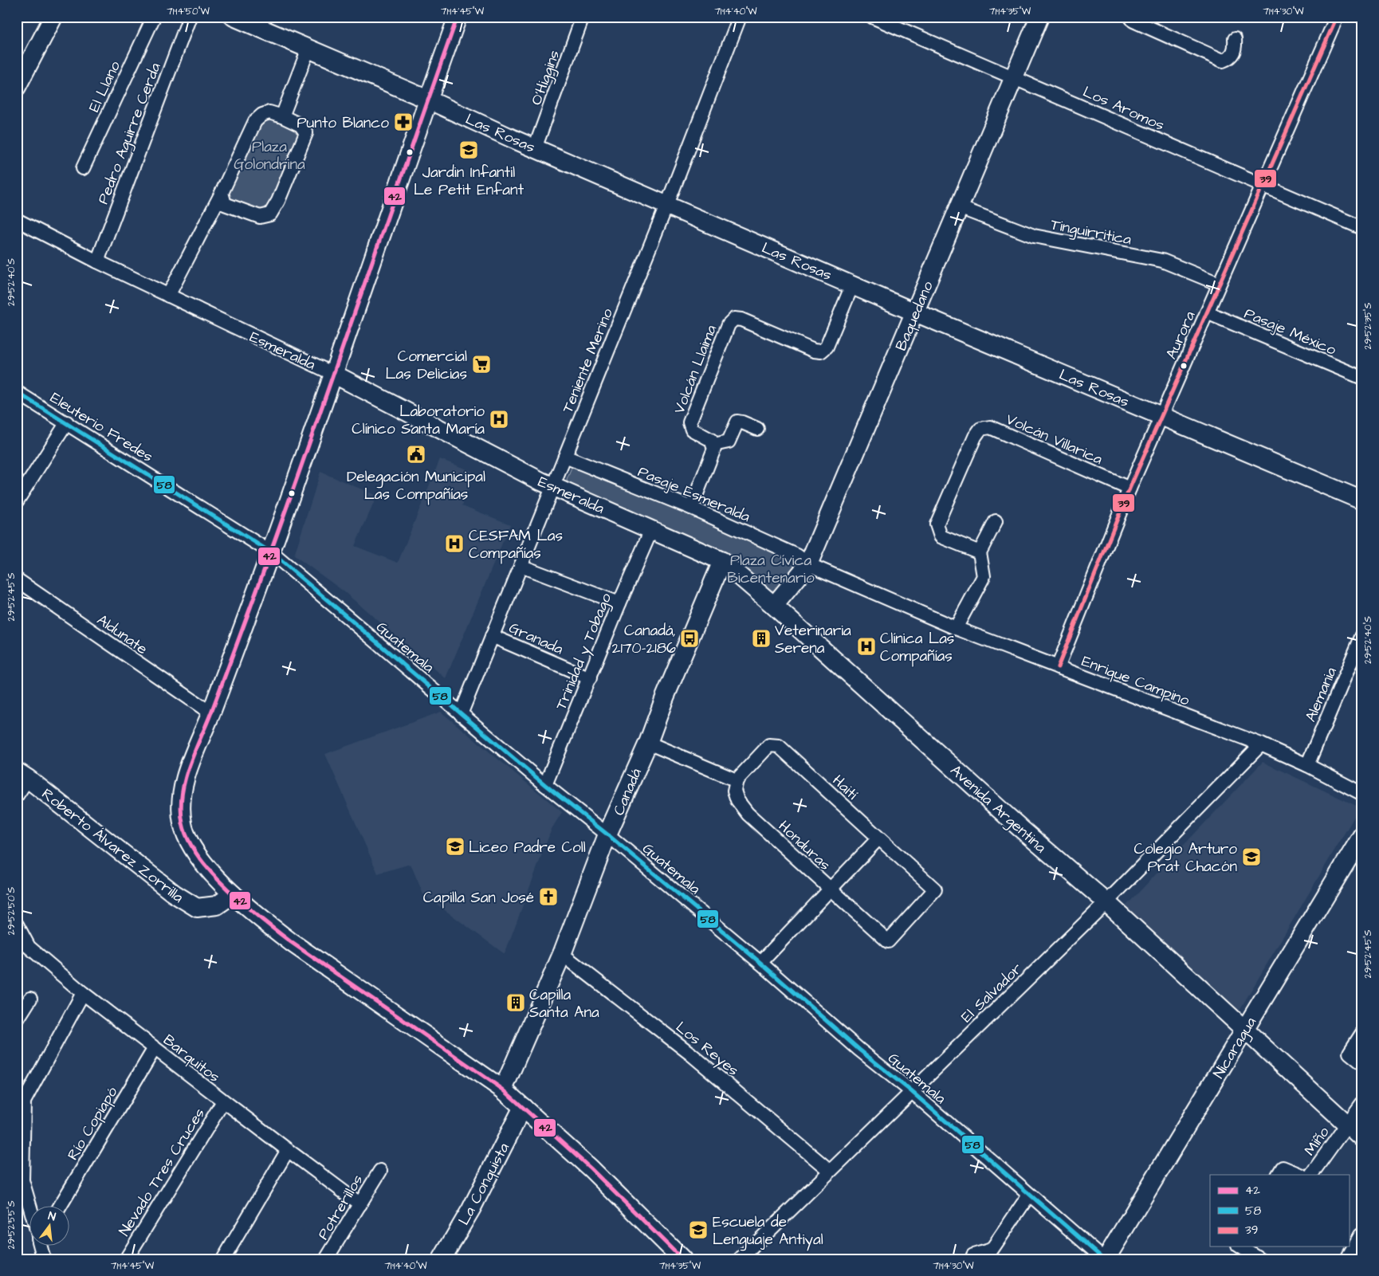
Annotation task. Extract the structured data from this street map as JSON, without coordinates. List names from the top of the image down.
{
  "streets": {
    "street": [
      "O'Higgins",
      "El Llano",
      "Los Aromos",
      "Las Rosas",
      "Pedro Aguirre Cerda",
      "Tinguirritica",
      "Baquedano",
      "Pasaje México",
      "Aurora",
      "Esmeralda",
      "Teniente Merino",
      "Volcán Llaima",
      "Eleuterio Fredes",
      "Volcán Villarica",
      "Pasaje Esmeralda",
      "Aldunate",
      "Granada",
      "Guatemala",
      "Trinidad y Tobago",
      "Enrique Campino",
      "Alemania",
      "Haití",
      "Canadá",
      "Avenida Argentina",
      "Roberto Álvarez Zorrilla",
      "Honduras",
      "El Salvador",
      "Nicaragua",
      "Los Reyes",
      "Barquitos",
      "Río Copiapó",
      "Miño",
      "Nevado Tres Cruces",
      "La Conquista",
      "Potrerillos"
    ]
  },
  "crossings": [
    ["O'Higgins", "Las Rosas"],
    ["Los Aromos", "Baquedano"],
    ["Los Aromos", "Aurora"],
    ["Las Rosas", "Baquedano"],
    ["Las Rosas", "Aurora"],
    ["Las Rosas", "Teniente Merino"],
    ["Las Rosas", "Volcán Llaima"],
    ["Pedro Aguirre Cerda", "Esmeralda"],
    ["Tinguirritica", "Baquedano"],
    ["Tinguirritica", "Aurora"],
    ["Baquedano", "Pasaje Esmeralda"],
    ["Baquedano", "Enrique Campino"],
    ["Baquedano", "Avenida Argentina"],
    ["Pasaje México", "Aurora"],
    ["Aurora", "Volcán Villarica"],
    ["Aurora", "Enrique Campino"],
    ["Esmeralda", "Teniente Merino"],
    ["Esmeralda", "Trinidad y Tobago"],
    ["Esmeralda", "Canadá"],
    ["Esmeralda", "Avenida Argentina"],
    ["Teniente Merino", "Pasaje Esmeralda"],
    ["Teniente Merino", "Granada"],
    ["Teniente Merino", "Guatemala"],
    ["Eleuterio Fredes", "Guatemala"],
    ["Pasaje Esmeralda", "Enrique Campino"],
    ["Granada", "Trinidad y Tobago"],
    ["Guatemala", "Trinidad y Tobago"],
    ["Guatemala", "Canadá"],
    ["Guatemala", "El Salvador"],
    ["Guatemala", "Nicaragua"],
    ["Enrique Campino", "Alemania"],
    ["Enrique Campino", "El Salvador"],
    ["Haití", "Honduras"],
    ["Canadá", "Avenida Argentina"],
    ["Canadá", "Los Reyes"],
    ["Avenida Argentina", "El Salvador"],
    ["Avenida Argentina", "Nicaragua"],
    ["Avenida Argentina", "Miño"],
    ["El Salvador", "Los Reyes"],
    ["Barquitos", "Río Copiapó"],
    ["Barquitos", "Nevado Tres Cruces"],
    ["Barquitos", "Potrerillos"]
  ],
  "parks": ["Plaza Golondrina", "Plaza Cívica Bicentenario"],
  "places": {
    "pharmacy": ["Punto Blanco"],
    "school or university": [
      "Jardin Infantil Le Petit Enfant",
      "Liceo Padre Coll",
      "Colegio Arturo Prat Chacón",
      "Escuela de Lenguaje Antiyal"
    ],
    "supermarket": ["Comercial Las Delicias"],
    "hospital": ["Laboratorio Clínico Santa María", "CESFAM Las Compañías", "Clínica Las Compañías"],
    "public building": ["Delegación Municipal Las Compañías"],
    "bus stop": ["Canadá, 2170-2186"],
    "building": ["Veterinaria Serena", "Capilla Santa Ana"],
    "church": ["Capilla San José"]
  },
  "lines": ["transit line 42", "transit line 39", "transit line 58"],
  "legend": ["42", "58", "39"],
  "north": "top",
  "coordinates": [
    "71°14'50\"W",
    "71°14'45\"W",
    "71°14'40\"W",
    "71°14'35\"W",
    "71°14'30\"W",
    "29°52'40\"S",
    "29°52'35\"S",
    "29°52'45\"S",
    "29°52'50\"S",
    "29°52'55\"S"
  ]
}
